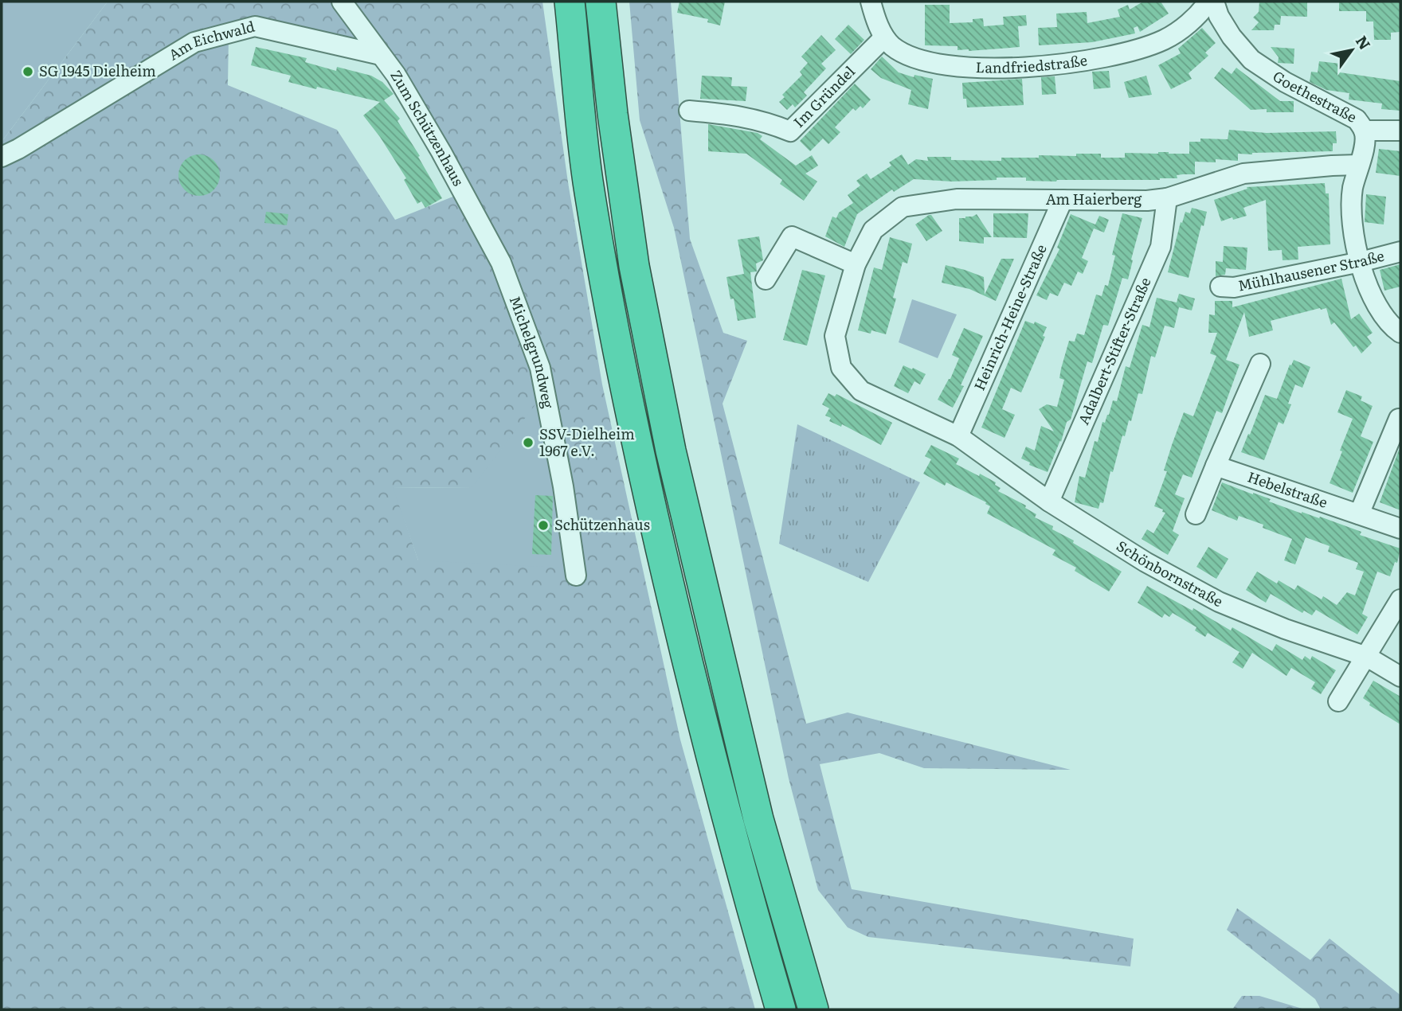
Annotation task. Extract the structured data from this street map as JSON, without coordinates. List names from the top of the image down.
{
  "streets": {
    "street": [
      "Am Eichwald",
      "Landfriedstraße",
      "Im Gründel",
      "Goethestraße",
      "Zum Schützenhaus",
      "Am Haierberg",
      "Mühlhausener Straße",
      "Heinrich-Heine-Straße",
      "Adalbert-Stifter-Straße",
      "Michelgrundweg",
      "Hebelstraße",
      "Schönbornstraße"
    ]
  },
  "crossings": [
    ["Am Eichwald", "Zum Schützenhaus"],
    ["Landfriedstraße", "Im Gründel"],
    ["Goethestraße", "Am Haierberg"],
    ["Goethestraße", "Mühlhausener Straße"],
    ["Zum Schützenhaus", "Michelgrundweg"],
    ["Am Haierberg", "Heinrich-Heine-Straße"],
    ["Am Haierberg", "Adalbert-Stifter-Straße"],
    ["Am Haierberg", "Schönbornstraße"],
    ["Heinrich-Heine-Straße", "Schönbornstraße"],
    ["Adalbert-Stifter-Straße", "Schönbornstraße"]
  ],
  "places": ["SG 1945 Dielheim", "SSV-Dielheim 1967 e.V.", "Schützenhaus"],
  "north": "top right"
}
